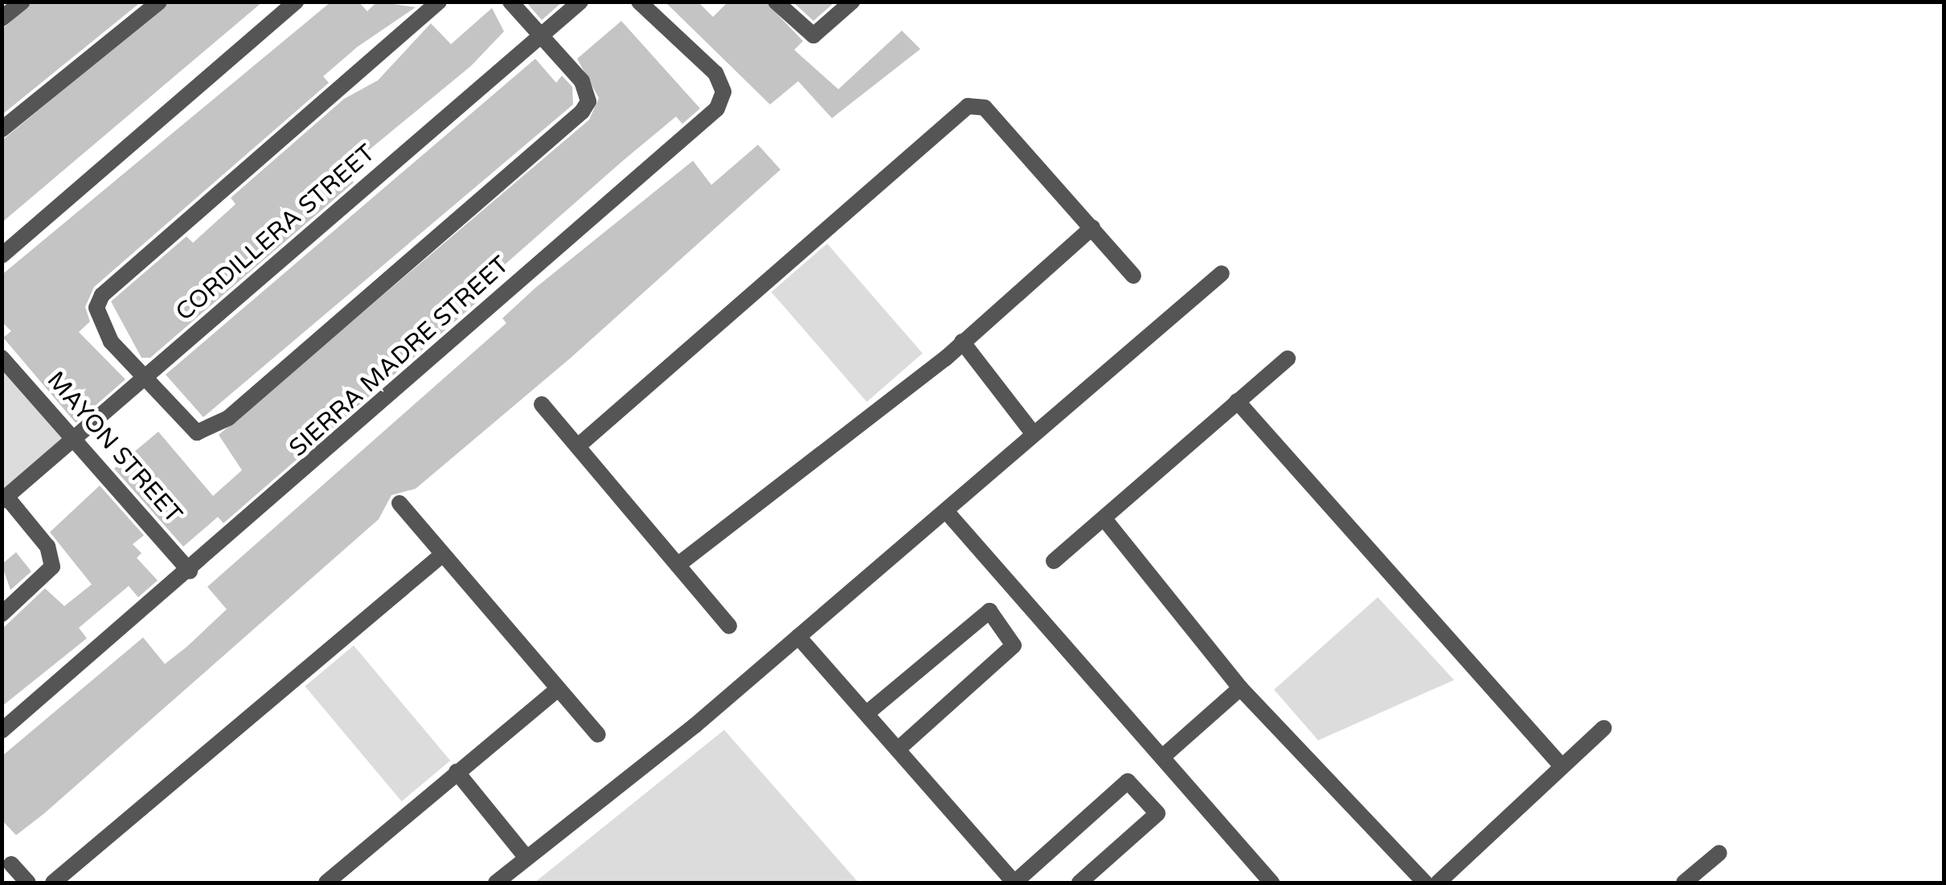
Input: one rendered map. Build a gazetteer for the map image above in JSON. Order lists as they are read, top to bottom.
{
  "streets": {
    "street": ["CORDILLERA STREET", "SIERRA MADRE STREET", "MAYON STREET"]
  },
  "crossings": [
    ["CORDILLERA STREET", "MAYON STREET"],
    ["SIERRA MADRE STREET", "MAYON STREET"]
  ]
}
